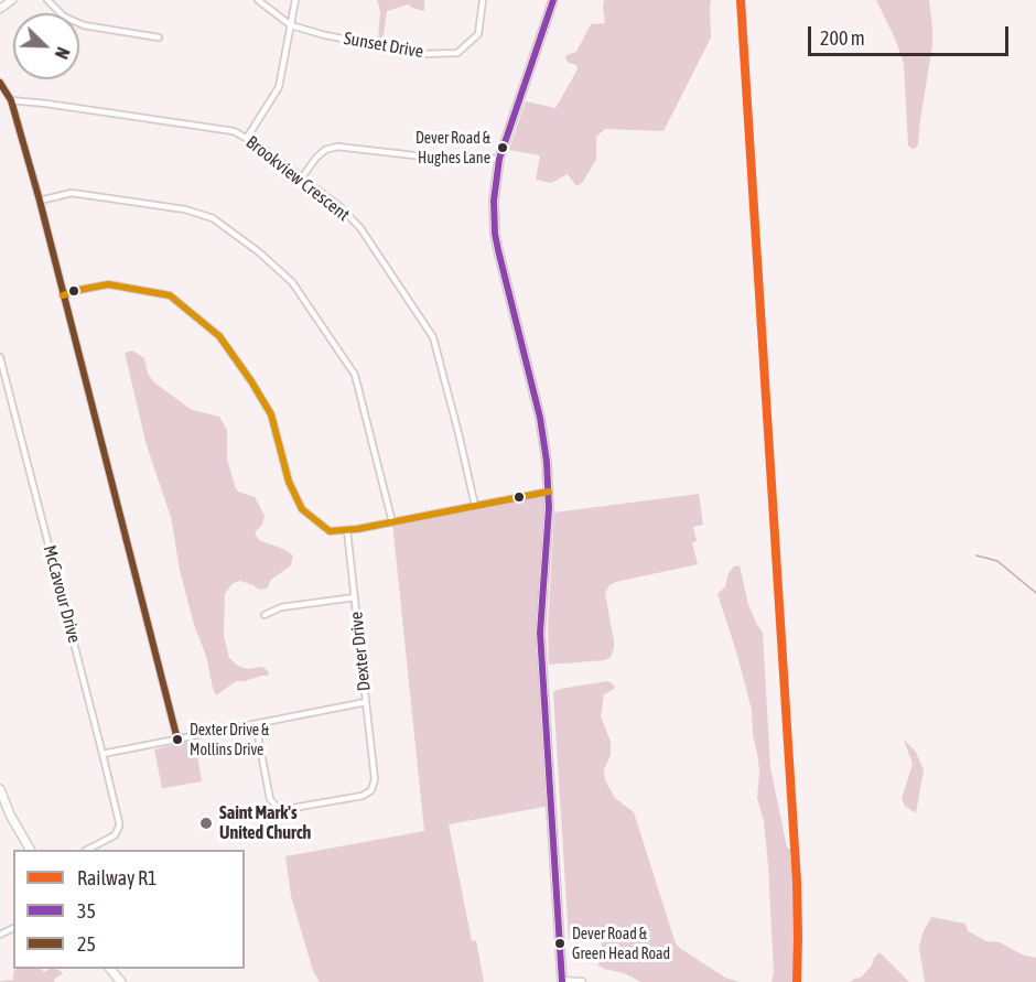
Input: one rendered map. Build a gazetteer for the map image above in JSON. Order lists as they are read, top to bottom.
{
  "streets": {
    "street": [
      "Sunset Drive",
      "Brookview Crescent",
      "McCavour Drive",
      "Dexter Drive"
    ]
  },
  "crossings": [
    ["McCavour Drive", "Dexter Drive"]
  ],
  "places": [
    "Dever Road & Hughes Lane",
    "Dexter Drive & Mollins Drive",
    "Saint Mark's United Church",
    "Dever Road & Green Head Road"
  ],
  "lines": ["rail line R1", "transit line 35", "transit line 25"],
  "legend": ["Railway R1", "35", "25"],
  "scale_bar": "200 m",
  "north": "bottom right"
}
